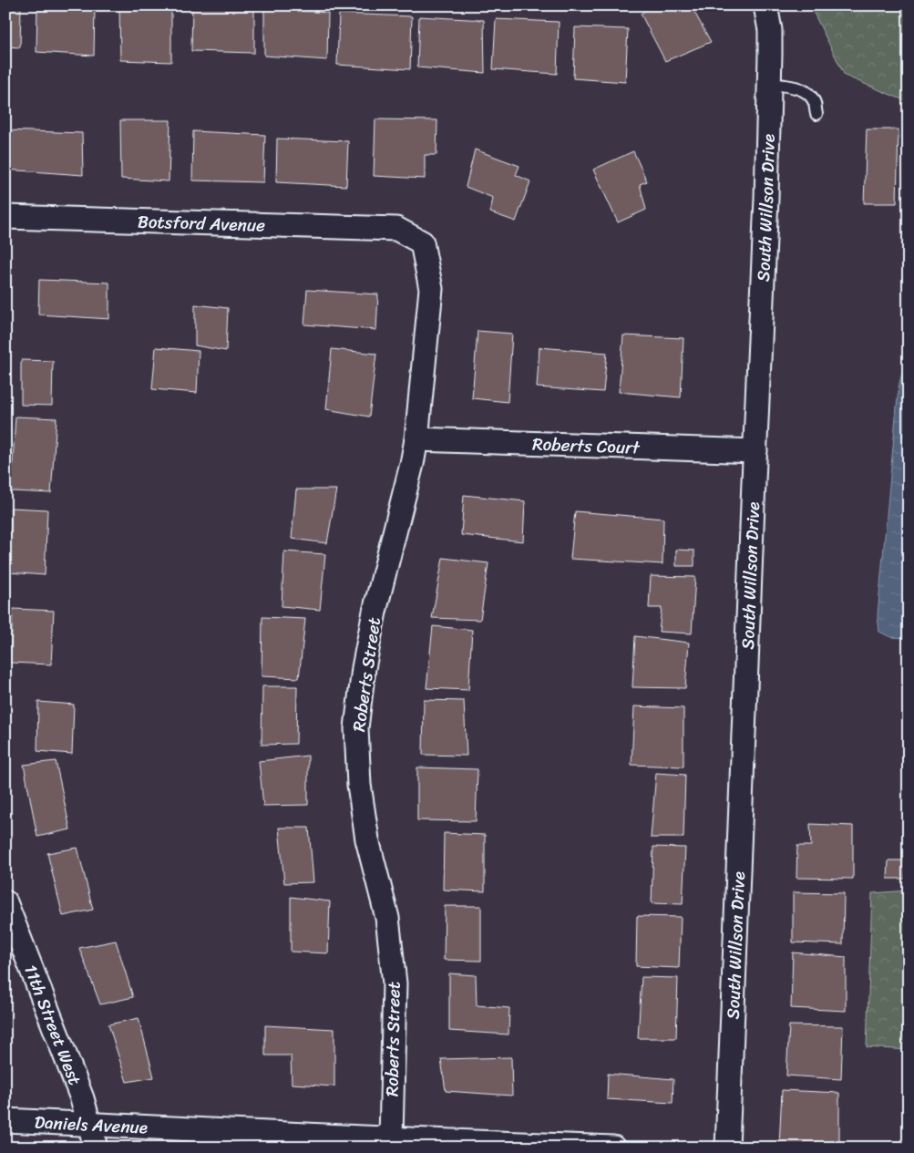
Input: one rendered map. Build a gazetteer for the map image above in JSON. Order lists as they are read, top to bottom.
{
  "streets": {
    "street": [
      "South Willson Drive",
      "Botsford Avenue",
      "Roberts Court",
      "Roberts Street",
      "11th Street West",
      "Daniels Avenue"
    ]
  },
  "crossings": [
    ["South Willson Drive", "Roberts Court"],
    ["Botsford Avenue", "Roberts Street"],
    ["Roberts Court", "Roberts Street"],
    ["Roberts Street", "Daniels Avenue"],
    ["11th Street West", "Daniels Avenue"]
  ]
}
